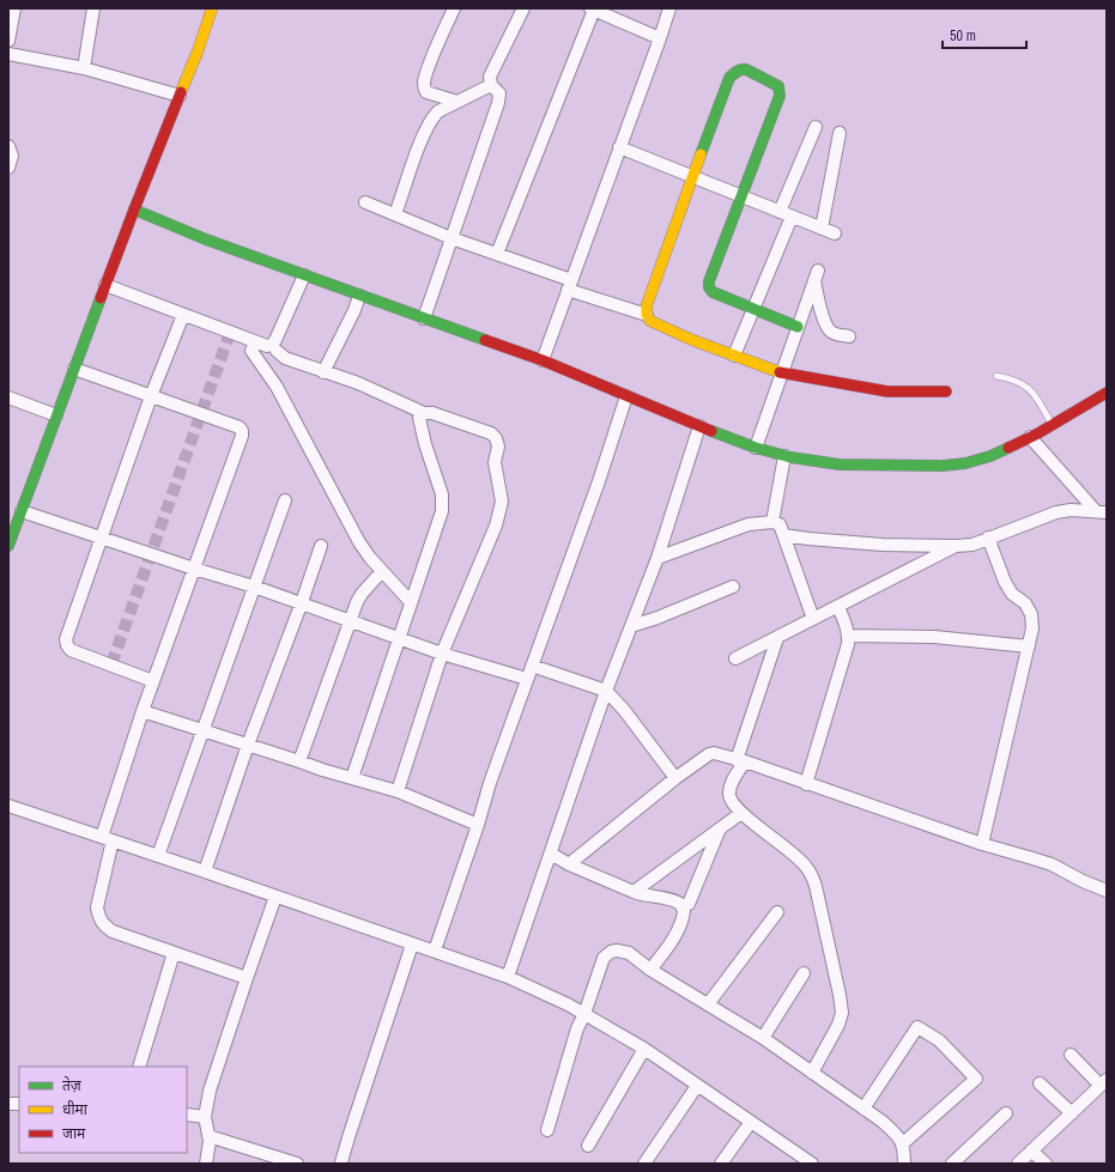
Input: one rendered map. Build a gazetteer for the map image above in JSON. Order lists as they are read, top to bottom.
{
  "legend": ["तेज़", "धीमा", "जाम"],
  "scale_bar": "50 m"
}
